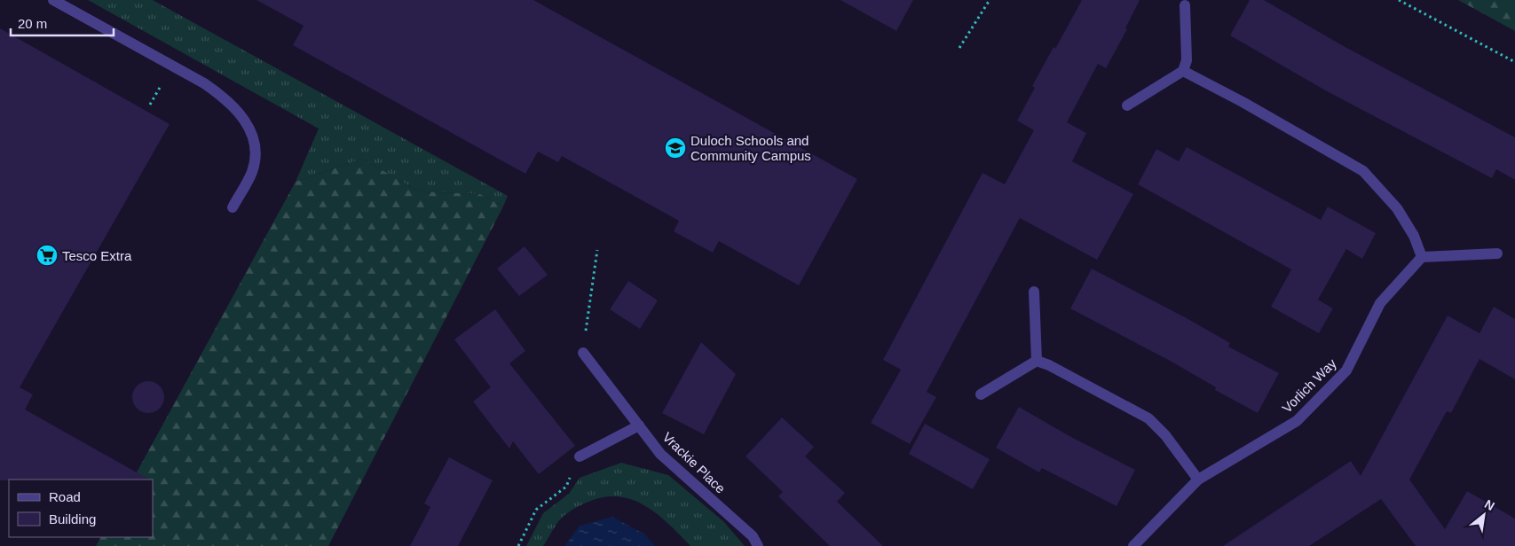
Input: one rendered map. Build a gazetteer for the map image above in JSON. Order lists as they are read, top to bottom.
{
  "streets": {
    "street": ["Vorlich Way", "Vrackie Place"]
  },
  "places": {
    "school or university": ["Duloch Schools and Community Campus"],
    "supermarket": ["Tesco Extra"]
  },
  "legend": ["Road", "Building"],
  "scale_bar": "20 m",
  "north": "top right"
}
